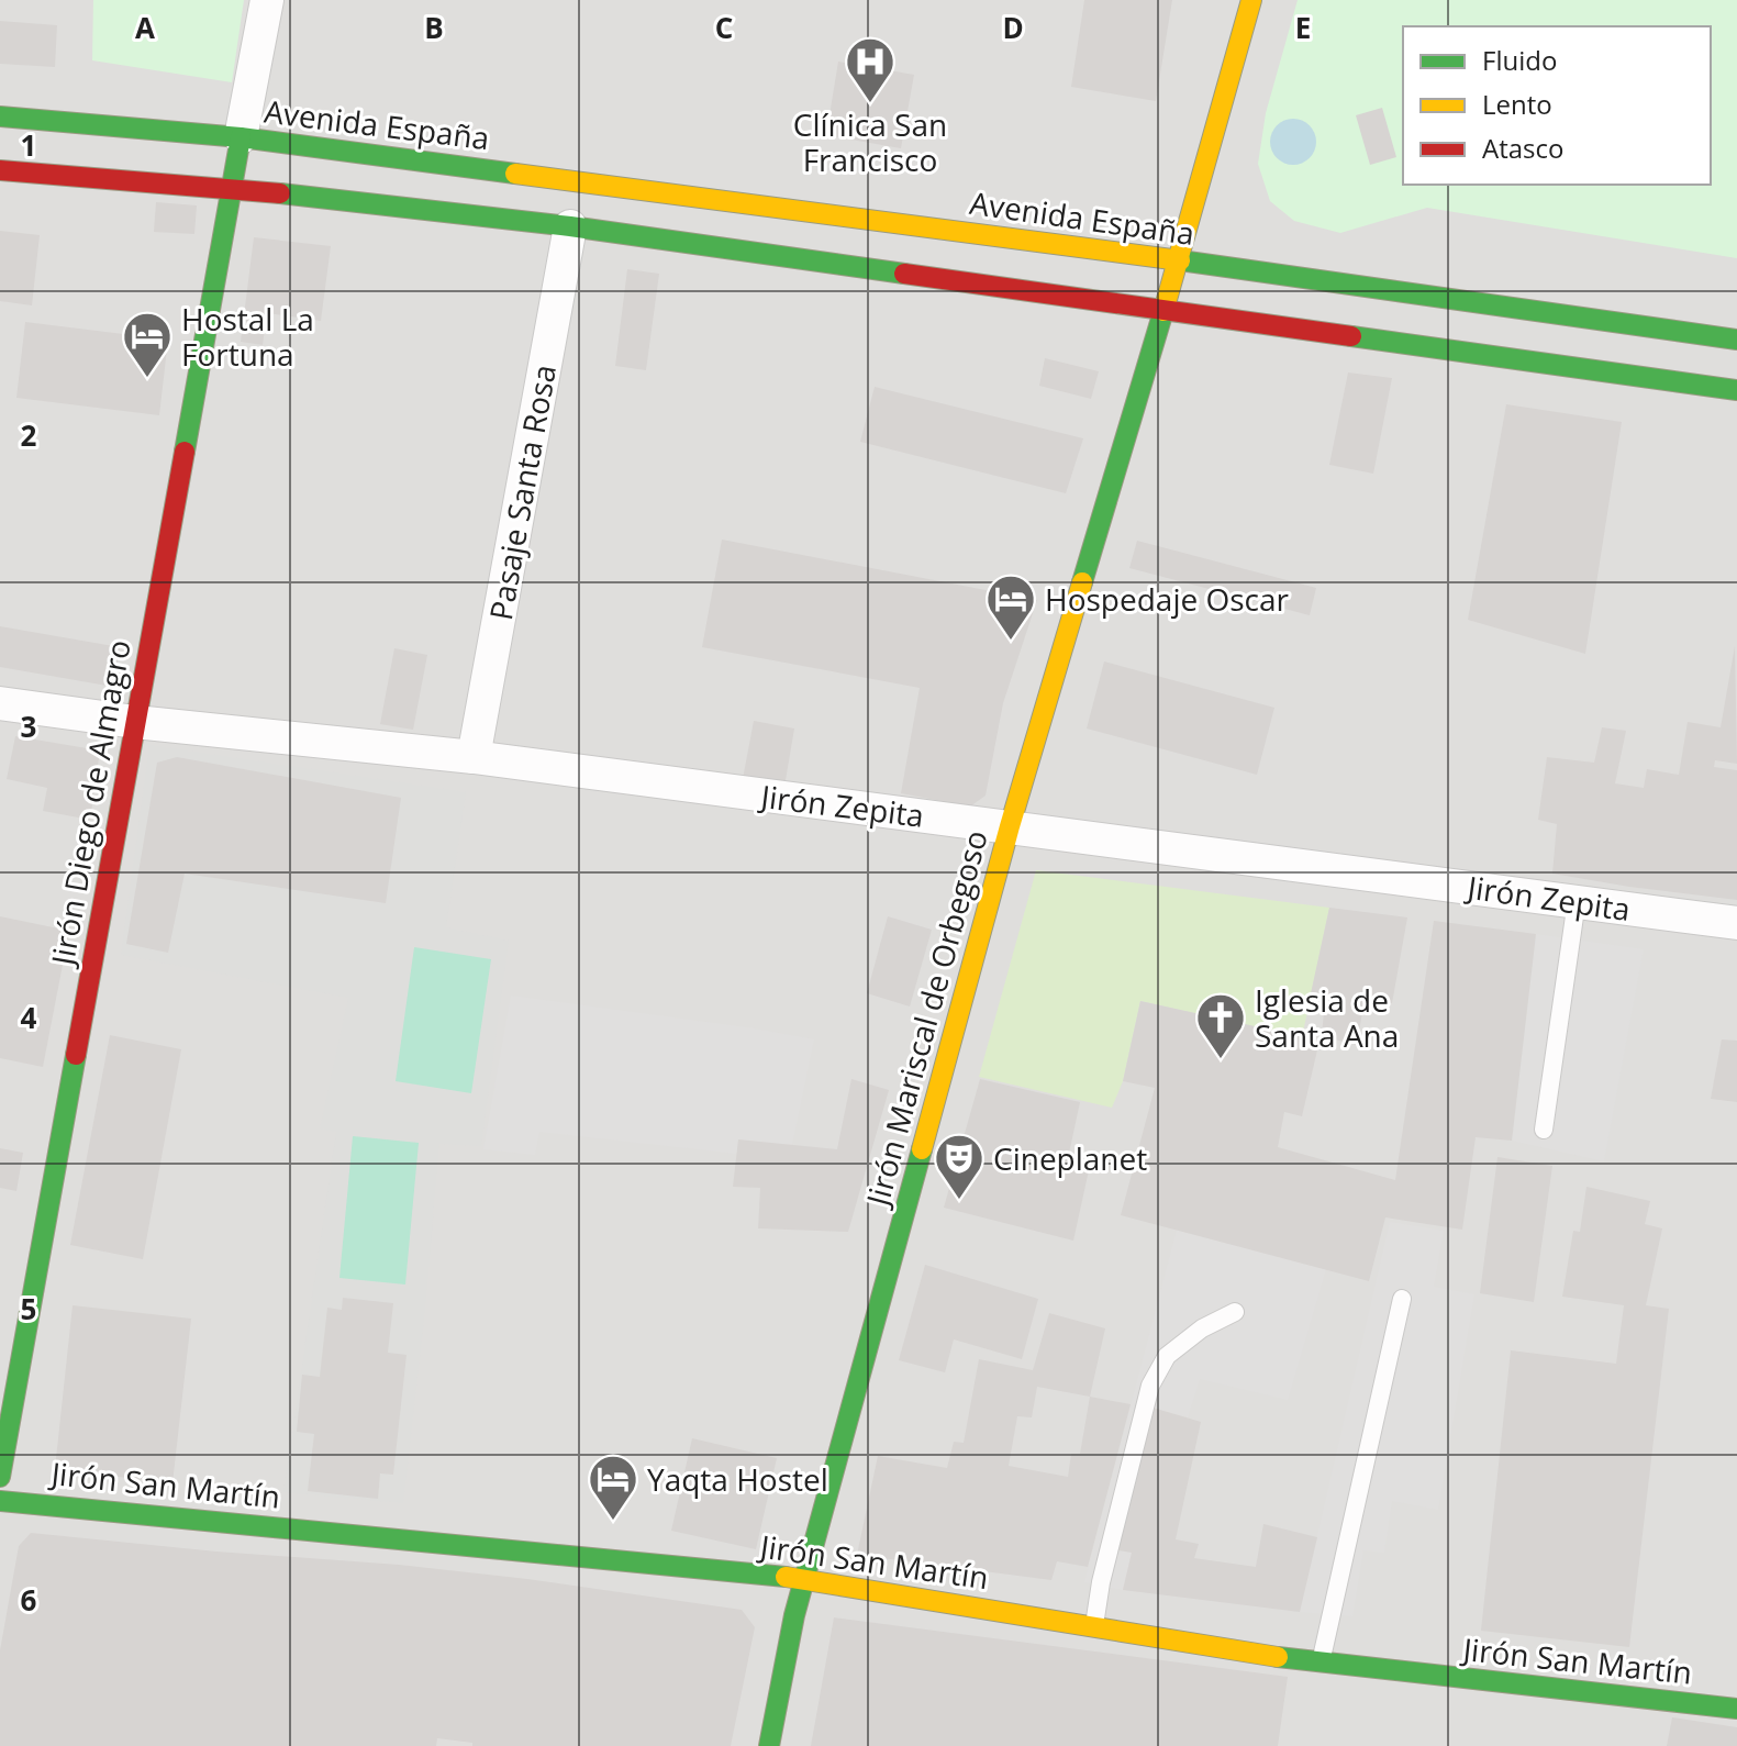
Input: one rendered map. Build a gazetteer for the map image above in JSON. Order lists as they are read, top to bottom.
{
  "streets": {
    "main road": [
      "Avenida España",
      "Jirón Diego de Almagro",
      "Jirón Mariscal de Orbegoso",
      "Jirón San Martín"
    ],
    "street": ["Pasaje Santa Rosa", "Jirón Zepita"]
  },
  "crossings": [
    ["Avenida España", "Jirón Diego de Almagro"],
    ["Avenida España", "Jirón Mariscal de Orbegoso"],
    ["Pasaje Santa Rosa", "Jirón Zepita"],
    ["Jirón Diego de Almagro", "Jirón Zepita"],
    ["Jirón Zepita", "Jirón Mariscal de Orbegoso"],
    ["Jirón Mariscal de Orbegoso", "Jirón San Martín"]
  ],
  "places": {
    "hospital": ["Clínica San Francisco"],
    "hotel": ["Hostal La Fortuna", "Hospedaje Oscar", "Yaqta Hostel"],
    "church": ["Iglesia de Santa Ana"],
    "theatre": ["Cineplanet"]
  },
  "legend": ["Fluido", "Lento", "Atasco"],
  "grid": {
    "columns": [
      "A",
      "B",
      "C",
      "D",
      "E"
    ],
    "rows": [
      "1",
      "2",
      "3",
      "4",
      "5",
      "6"
    ]
  }
}
